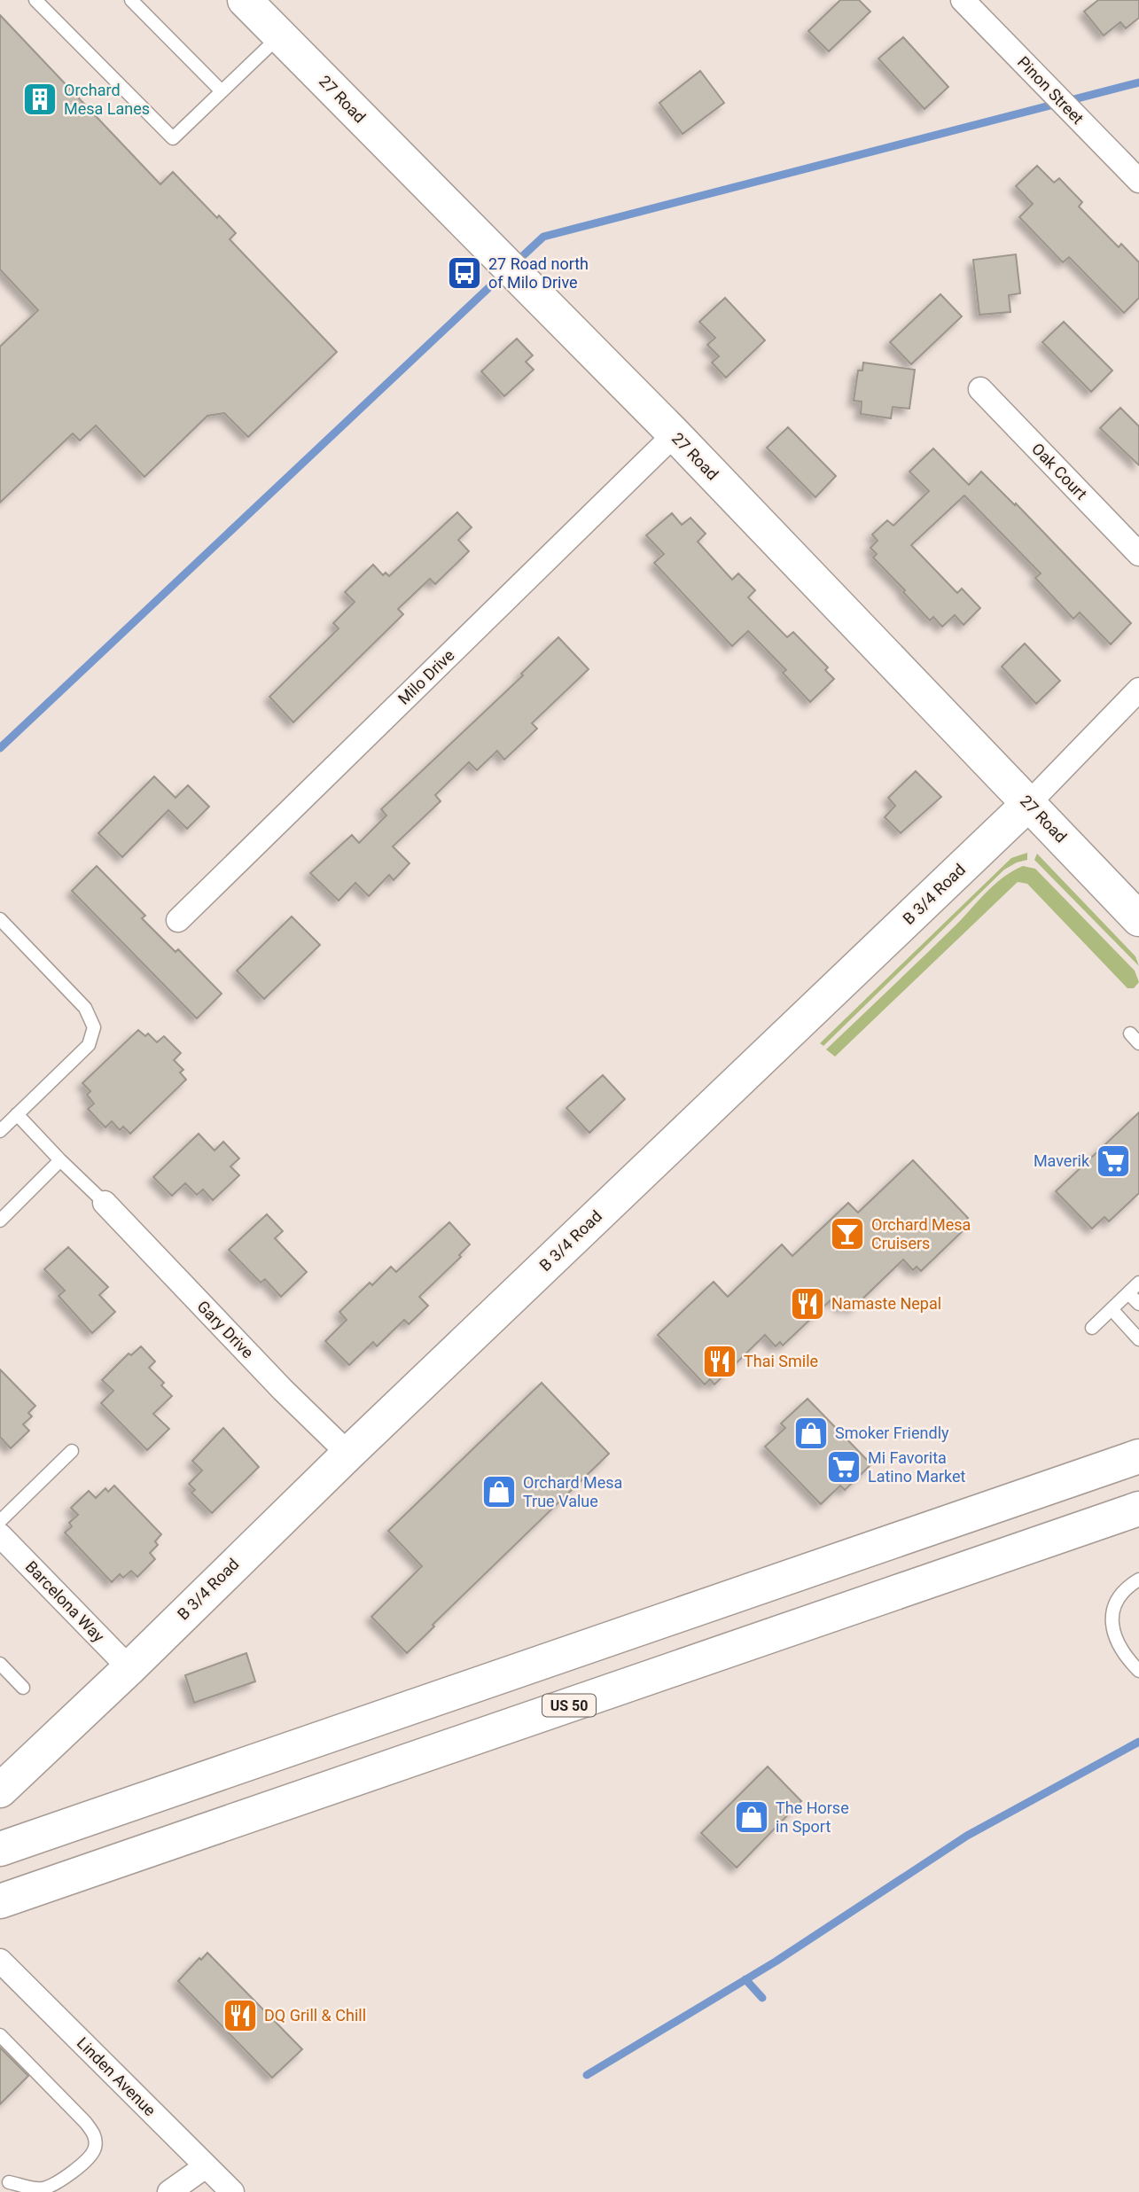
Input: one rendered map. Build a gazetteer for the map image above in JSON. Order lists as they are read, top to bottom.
{
  "streets": {
    "main road": ["27 Road", "B 3/4 Road", "US 50"],
    "street": [
      "Pinon Street",
      "Oak Court",
      "Milo Drive",
      "Gary Drive",
      "Barcelona Way",
      "Linden Avenue"
    ]
  },
  "crossings": [
    ["27 Road", "Milo Drive"],
    ["27 Road", "B 3/4 Road"],
    ["B 3/4 Road", "Gary Drive"],
    ["B 3/4 Road", "Barcelona Way"]
  ],
  "places": {
    "building": ["Orchard Mesa Lanes"],
    "bus stop": ["27 Road north of Milo Drive"],
    "supermarket": ["Maverik", "Mi Favorita Latino Market"],
    "bar": ["Orchard Mesa Cruisers"],
    "restaurant": ["Namaste Nepal", "Thai Smile", "DQ Grill & Chill"],
    "shop": ["Smoker Friendly", "Orchard Mesa True Value", "The Horse in Sport"]
  }
}
